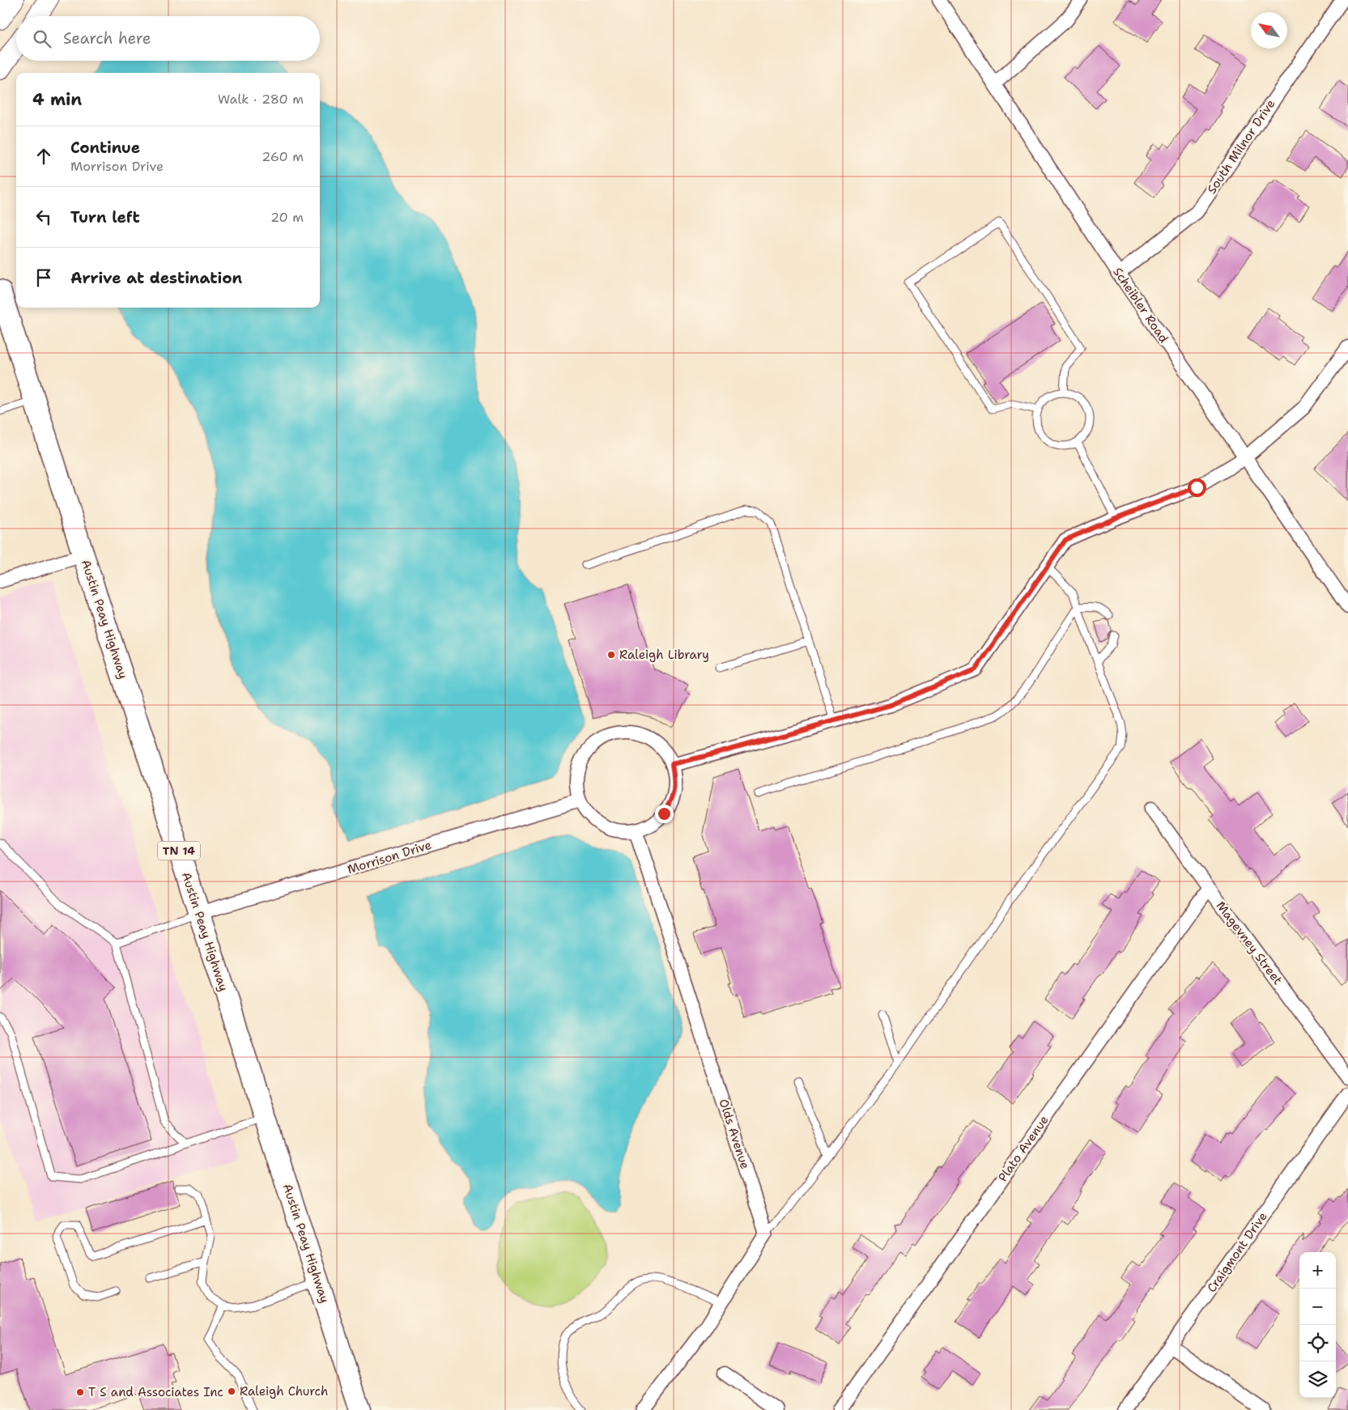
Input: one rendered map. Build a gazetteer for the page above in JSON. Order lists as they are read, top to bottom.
{
  "streets": {
    "main road": ["Austin Peay Highway", "TN 14"],
    "street": [
      "South Milnor Drive",
      "Scheibler Road",
      "Morrison Drive",
      "Magevney Street",
      "Olds Avenue",
      "Plato Avenue",
      "Craigmont Drive"
    ]
  },
  "crossings": [
    ["South Milnor Drive", "Scheibler Road"],
    ["Austin Peay Highway", "Morrison Drive"],
    ["Morrison Drive", "Olds Avenue"],
    ["Magevney Street", "Plato Avenue"]
  ],
  "places": ["Raleigh Library", "Raleigh Church", "T S and Associates Inc"],
  "north": "top left",
  "page": {
    "search": "Search here",
    "heading": ["4 min", "Walk · 280 m"],
    "list": [
      ["Continue", "Morrison Drive", "260 m"],
      ["Turn left", "20 m"],
      "Arrive at destination"
    ],
    "map_buttons": ["+", "−"]
  }
}
